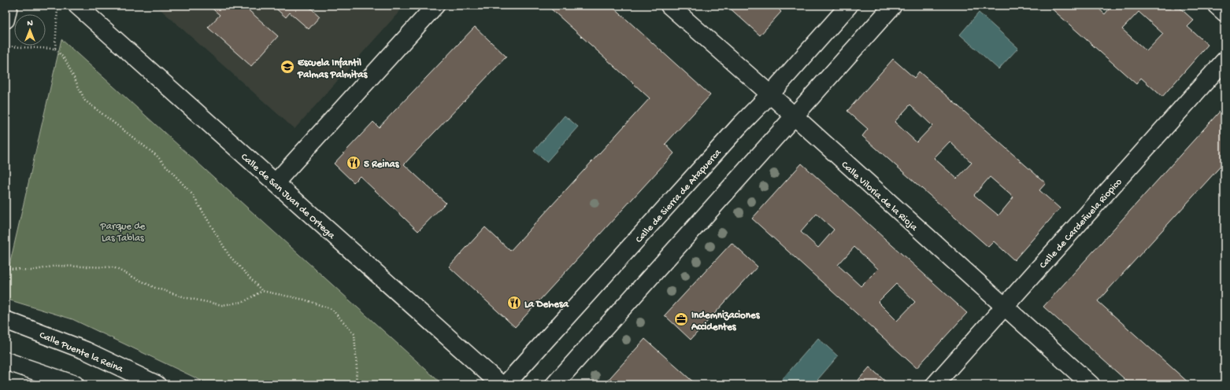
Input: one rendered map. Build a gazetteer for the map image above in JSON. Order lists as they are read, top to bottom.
{
  "streets": {
    "street": [
      "Calle de San Juan de Ortega",
      "Calle de Sierra de Atapuerca",
      "Calle Viloria de la Rioja",
      "Calle de Cardeñuela Riopico",
      "Calle Puente la Reina"
    ]
  },
  "crossings": [
    ["Calle de Sierra de Atapuerca", "Calle Viloria de la Rioja"],
    ["Calle Viloria de la Rioja", "Calle de Cardeñuela Riopico"]
  ],
  "parks": ["Parque de Las Tablas"],
  "places": {
    "school or university": ["Escuela Infantil Palmas Palmitas"],
    "restaurant": ["5 Reinas", "La Dehesa"],
    "office": ["Indemnizaciones Accidentes"]
  },
  "north": "top"
}
